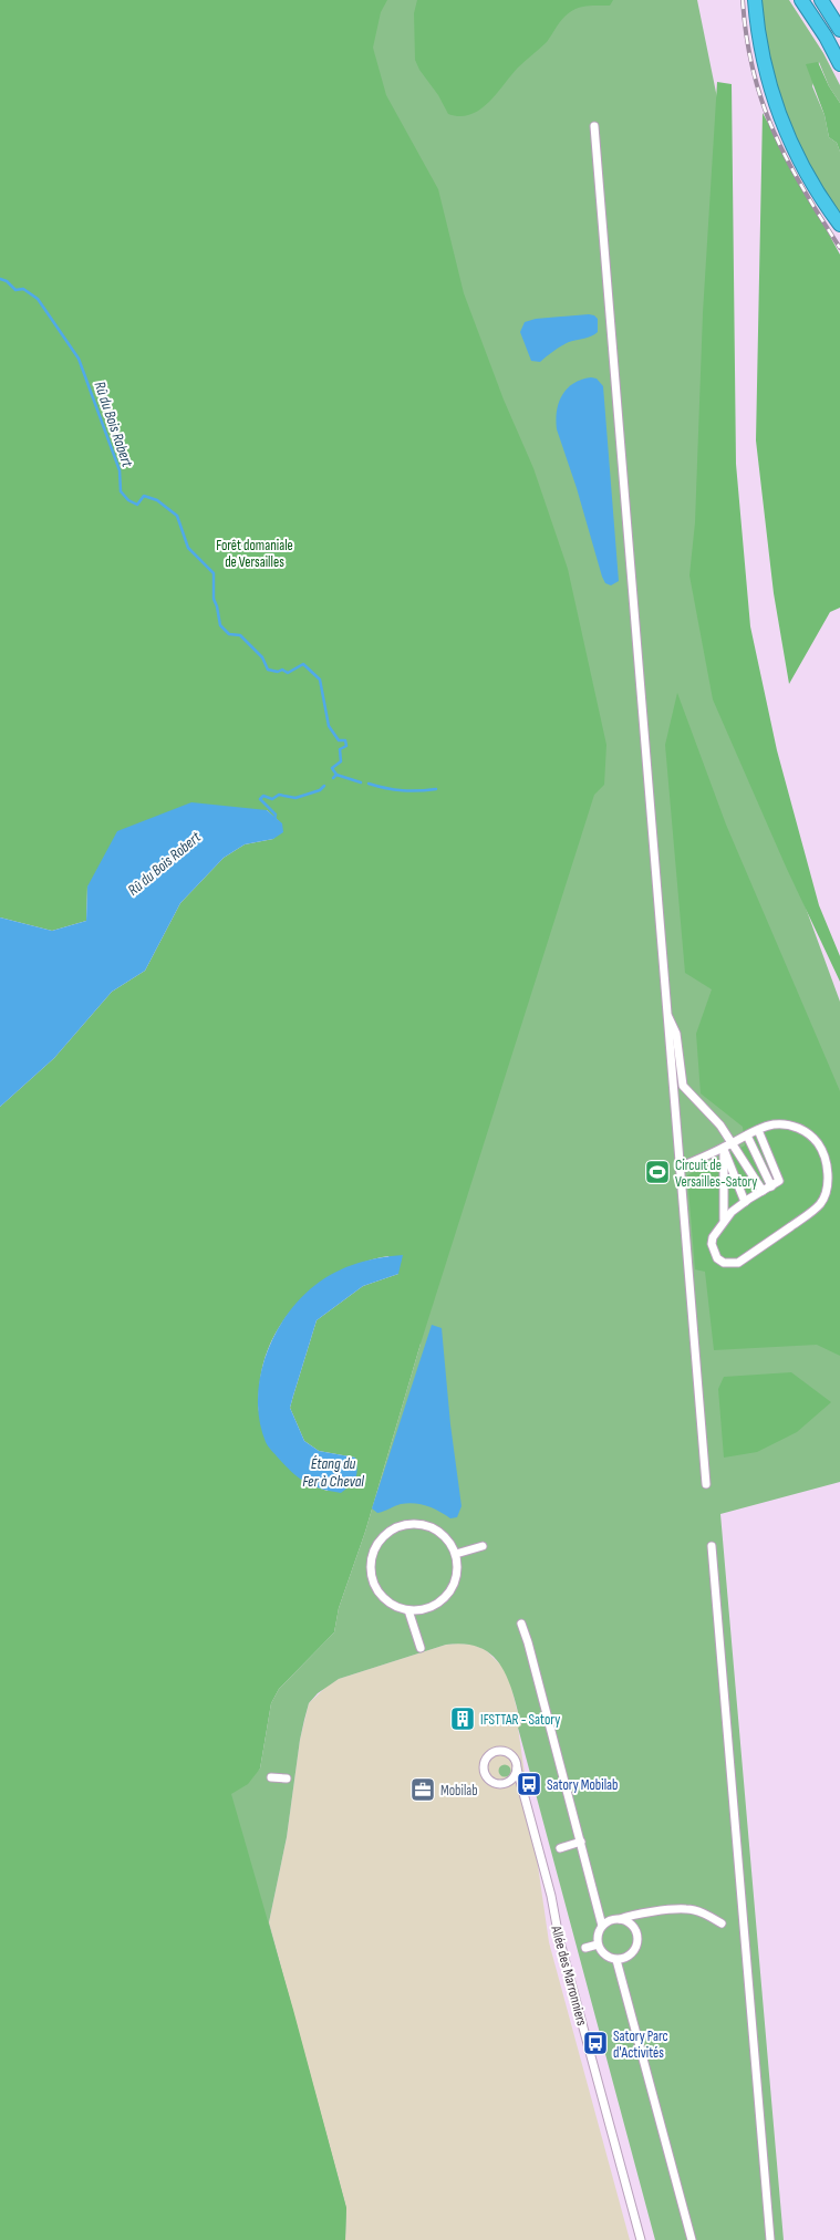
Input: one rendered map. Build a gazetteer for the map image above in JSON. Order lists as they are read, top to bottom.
{
  "streets": {
    "street": ["Allée des Marronniers"]
  },
  "water": ["Rû du Bois Robert", "Étang du Fer à Cheval"],
  "parks": ["Forêt domaniale de Versailles"],
  "places": {
    "sports": ["Circuit de Versailles-Satory"],
    "building": ["IFSTTAR - Satory"],
    "bus stop": ["Satory Mobilab", "Satory Parc d'Activités"],
    "office": ["Mobilab"]
  }
}
